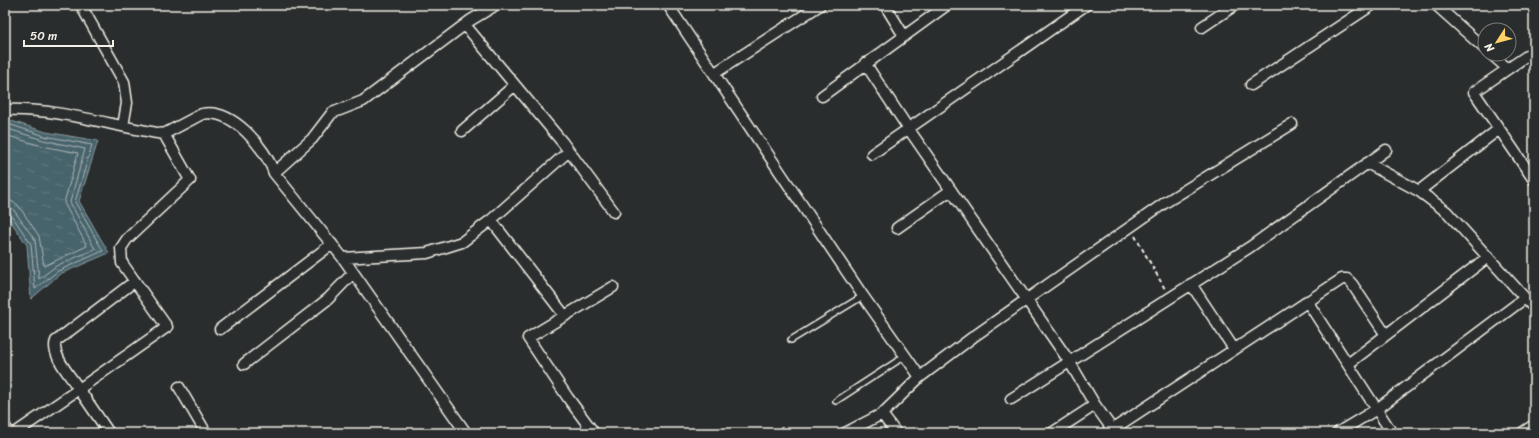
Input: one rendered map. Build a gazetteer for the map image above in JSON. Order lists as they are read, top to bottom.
{
  "scale_bar": "50 m",
  "north": "bottom left"
}
